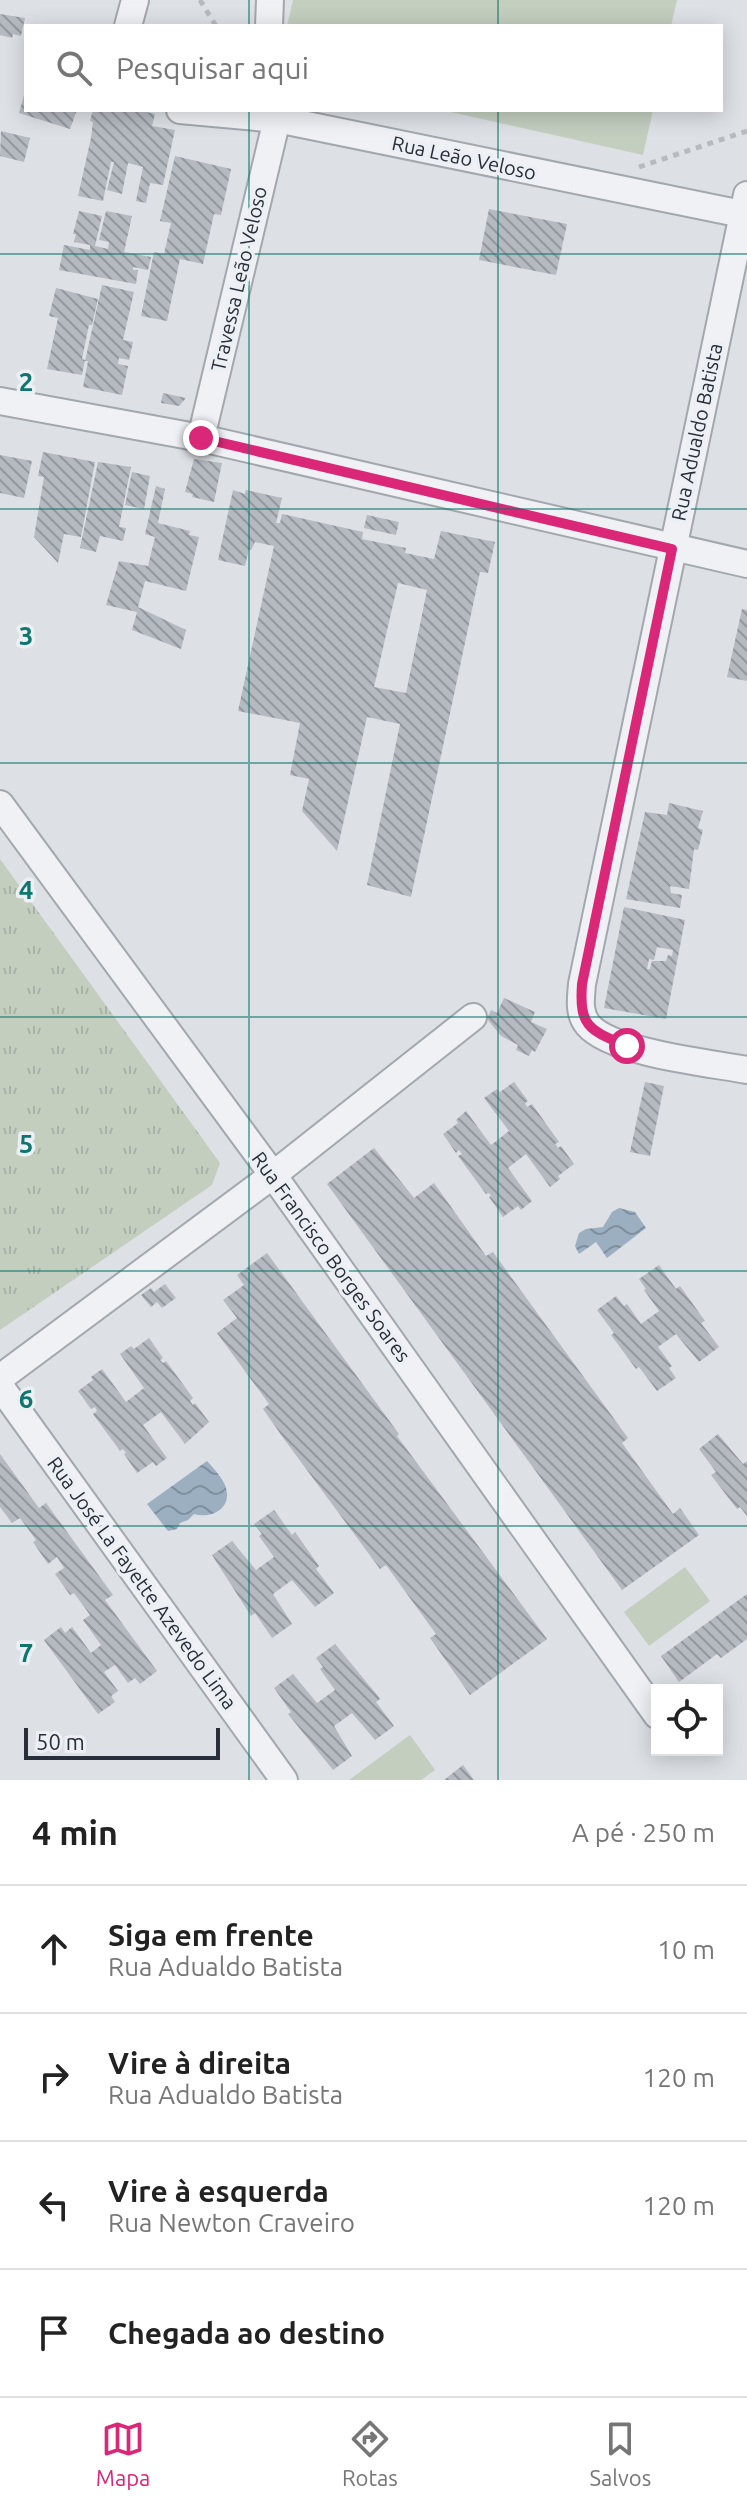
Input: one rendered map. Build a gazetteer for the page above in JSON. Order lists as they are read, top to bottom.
{
  "streets": {
    "street": [
      "Rua Leão Veloso",
      "Travessa Leão Veloso",
      "Rua Adualdo Batista",
      "Rua Francisco Borges Soares",
      "Rua José La Fayette Azevedo Lima"
    ]
  },
  "crossings": [
    ["Rua Leão Veloso", "Travessa Leão Veloso"],
    ["Rua Leão Veloso", "Rua Adualdo Batista"]
  ],
  "scale_bar": "50 m",
  "page": {
    "search": "Pesquisar aqui",
    "scale": "50 m",
    "heading": ["4 min", "A pé · 250 m"],
    "list": [
      ["Siga em frente", "Rua Adualdo Batista", "10 m"],
      ["Vire à direita", "Rua Adualdo Batista", "120 m"],
      ["Vire à esquerda", "Rua Newton Craveiro", "120 m"],
      "Chegada ao destino"
    ],
    "nav": ["Mapa", "Rotas", "Salvos"]
  },
  "grid": {
    "rows": [
      "2",
      "3",
      "4",
      "5",
      "6",
      "7"
    ]
  }
}
